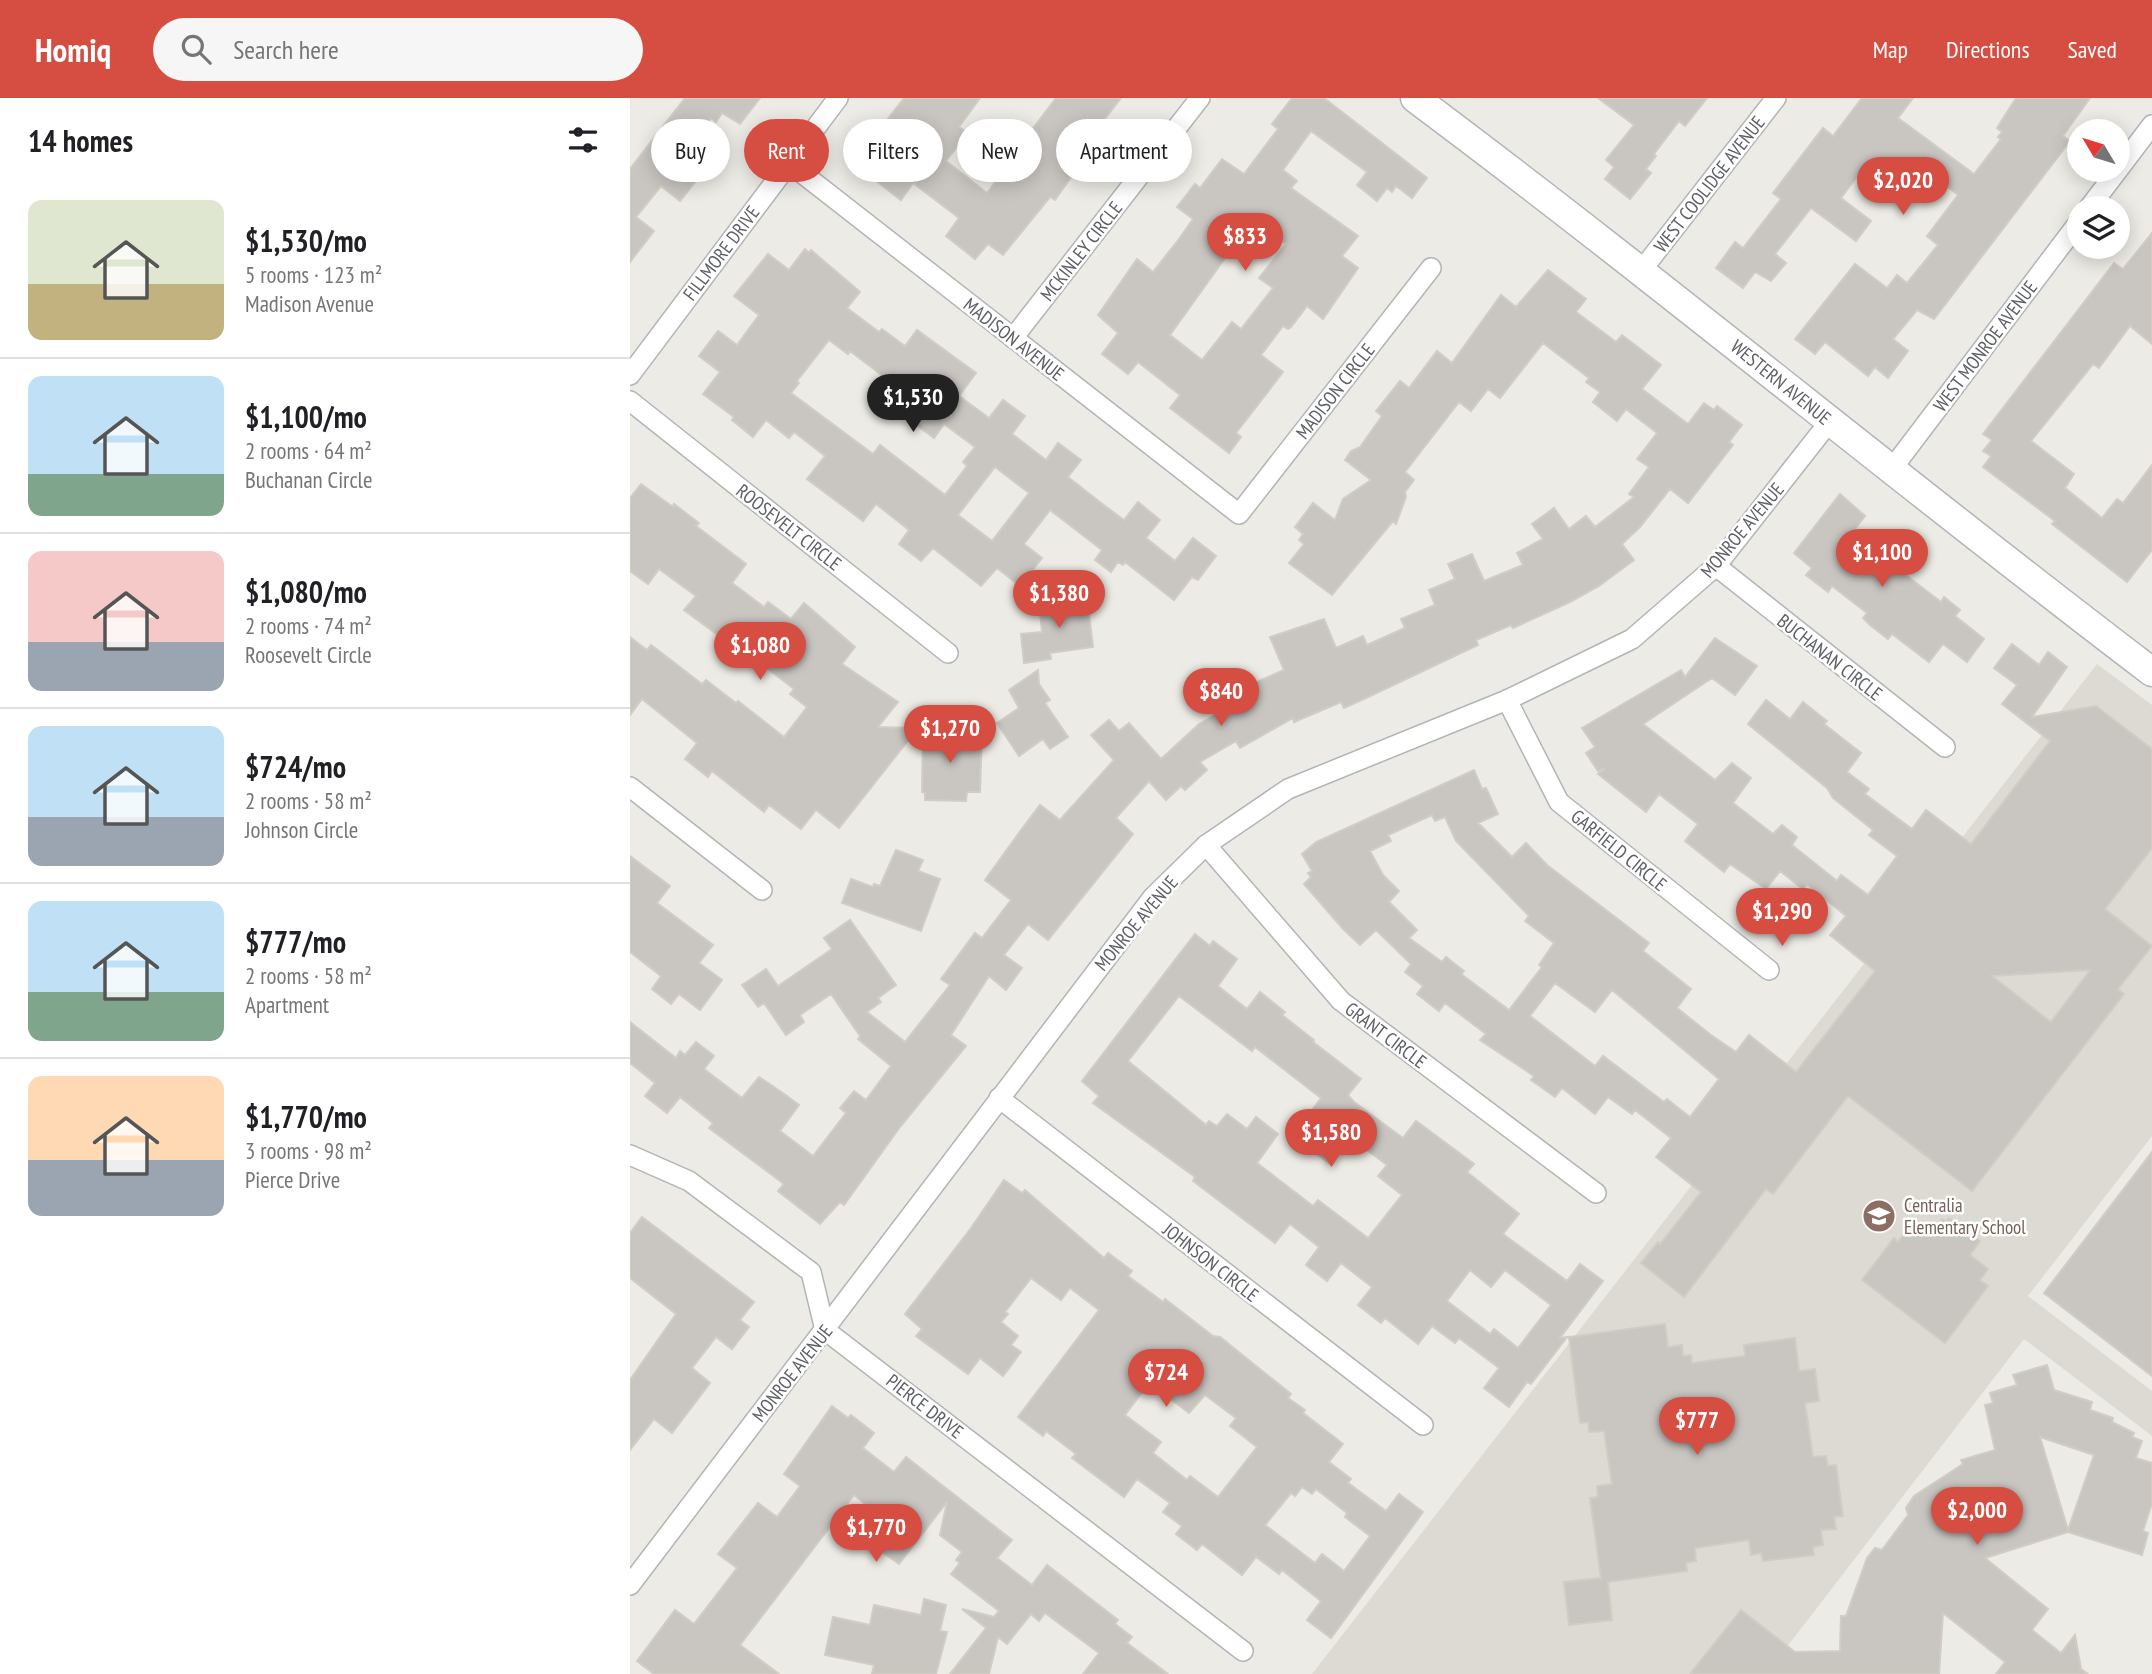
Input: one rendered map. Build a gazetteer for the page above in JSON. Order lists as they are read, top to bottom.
{
  "streets": {
    "main road": ["WESTERN AVENUE"],
    "street": [
      "WEST COOLIDGE AVENUE",
      "MCKINLEY CIRCLE",
      "FILLMORE DRIVE",
      "MADISON AVENUE",
      "WEST MONROE AVENUE",
      "MADISON CIRCLE",
      "ROOSEVELT CIRCLE",
      "MONROE AVENUE",
      "BUCHANAN CIRCLE",
      "GARFIELD CIRCLE",
      "GRANT CIRCLE",
      "JOHNSON CIRCLE",
      "PIERCE DRIVE"
    ]
  },
  "crossings": [
    ["WEST COOLIDGE AVENUE", "WESTERN AVENUE"],
    ["MCKINLEY CIRCLE", "MADISON AVENUE"],
    ["MADISON AVENUE", "MADISON CIRCLE"],
    ["WEST MONROE AVENUE", "WESTERN AVENUE"],
    ["WESTERN AVENUE", "MONROE AVENUE"],
    ["MONROE AVENUE", "BUCHANAN CIRCLE"],
    ["MONROE AVENUE", "GARFIELD CIRCLE"],
    ["MONROE AVENUE", "GRANT CIRCLE"],
    ["MONROE AVENUE", "JOHNSON CIRCLE"],
    ["MONROE AVENUE", "PIERCE DRIVE"]
  ],
  "places": {
    "school or university": ["Centralia Elementary School"]
  },
  "north": "top left",
  "page": {
    "header": "Homiq",
    "search": "Search here",
    "nav": ["Map", "Directions", "Saved"],
    "heading": "14 homes",
    "chip": [
      "Buy",
      "Rent",
      "Filters",
      "New",
      "Apartment"
    ],
    "price": [
      "$2,020",
      "$833",
      "$1,530",
      "$1,100",
      "$1,380",
      "$1,080",
      "$840",
      "$1,270",
      "$1,290",
      "$1,580",
      "$724",
      "$777",
      "$2,000",
      "$1,770"
    ],
    "list": [
      {
        "name": "$1,530/mo",
        "note": "5 rooms · 123 m² · Madison Avenue"
      },
      {
        "name": "$1,100/mo",
        "note": "2 rooms · 64 m² · Buchanan Circle"
      },
      {
        "name": "$1,080/mo",
        "note": "2 rooms · 74 m² · Roosevelt Circle"
      },
      {
        "name": "$724/mo",
        "note": "2 rooms · 58 m² · Johnson Circle"
      },
      {
        "name": "$777/mo",
        "note": "2 rooms · 58 m² · Apartment"
      },
      {
        "name": "$1,770/mo",
        "note": "3 rooms · 98 m² · Pierce Drive"
      }
    ]
  }
}
